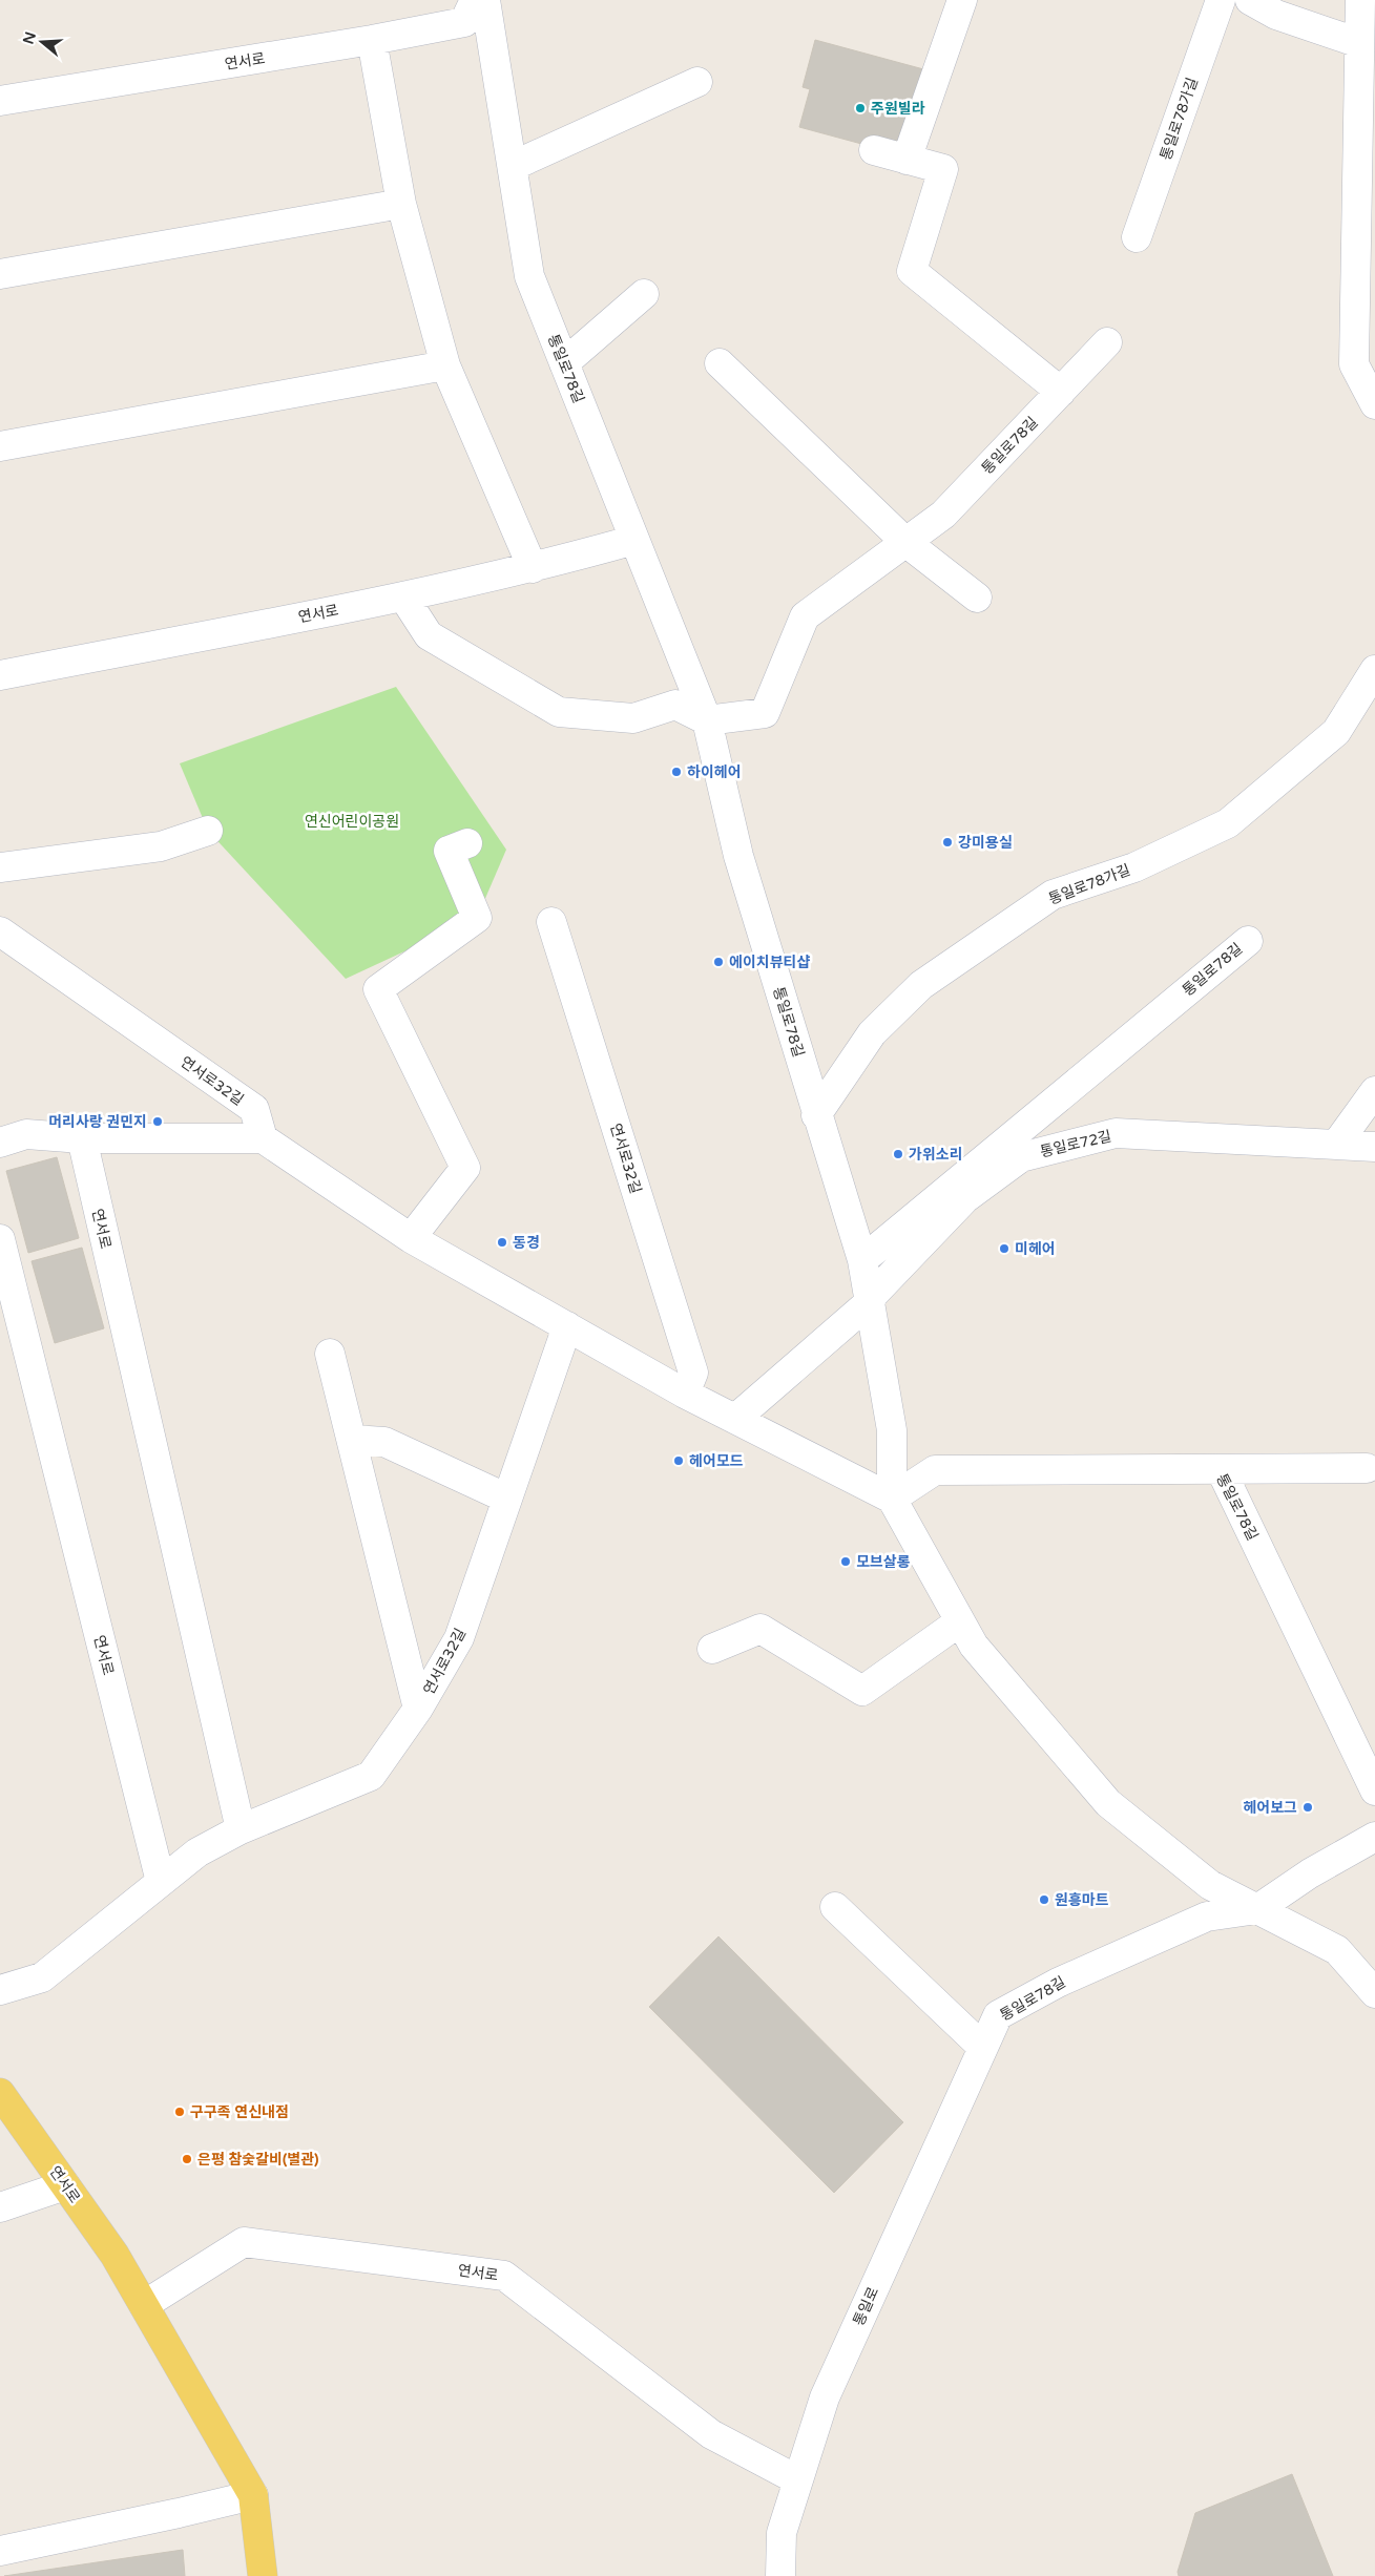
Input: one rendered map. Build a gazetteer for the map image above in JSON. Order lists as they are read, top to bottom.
{
  "streets": {
    "main road": ["연서로"],
    "street": [
      "통일로78가길",
      "통일로78길",
      "연서로32길",
      "통일로72길",
      "통일로"
    ]
  },
  "crossings": [
    ["연서로", "통일로78길"],
    ["연서로", "통일로"],
    ["통일로78가길", "통일로78길"],
    ["통일로78길", "통일로72길"],
    ["통일로78길", "통일로"]
  ],
  "parks": ["연신어린이공원"],
  "places": [
    "주원빌라",
    "하이헤어",
    "강미용실",
    "에이치뷰티샵",
    "머리사랑 권민지",
    "가위소리",
    "동경",
    "미헤어",
    "헤어모드",
    "모브살롱",
    "헤어보그",
    "원흥마트",
    "구구족 연신내점",
    "은평 참숯갈비(별관)"
  ],
  "north": "left"
}
